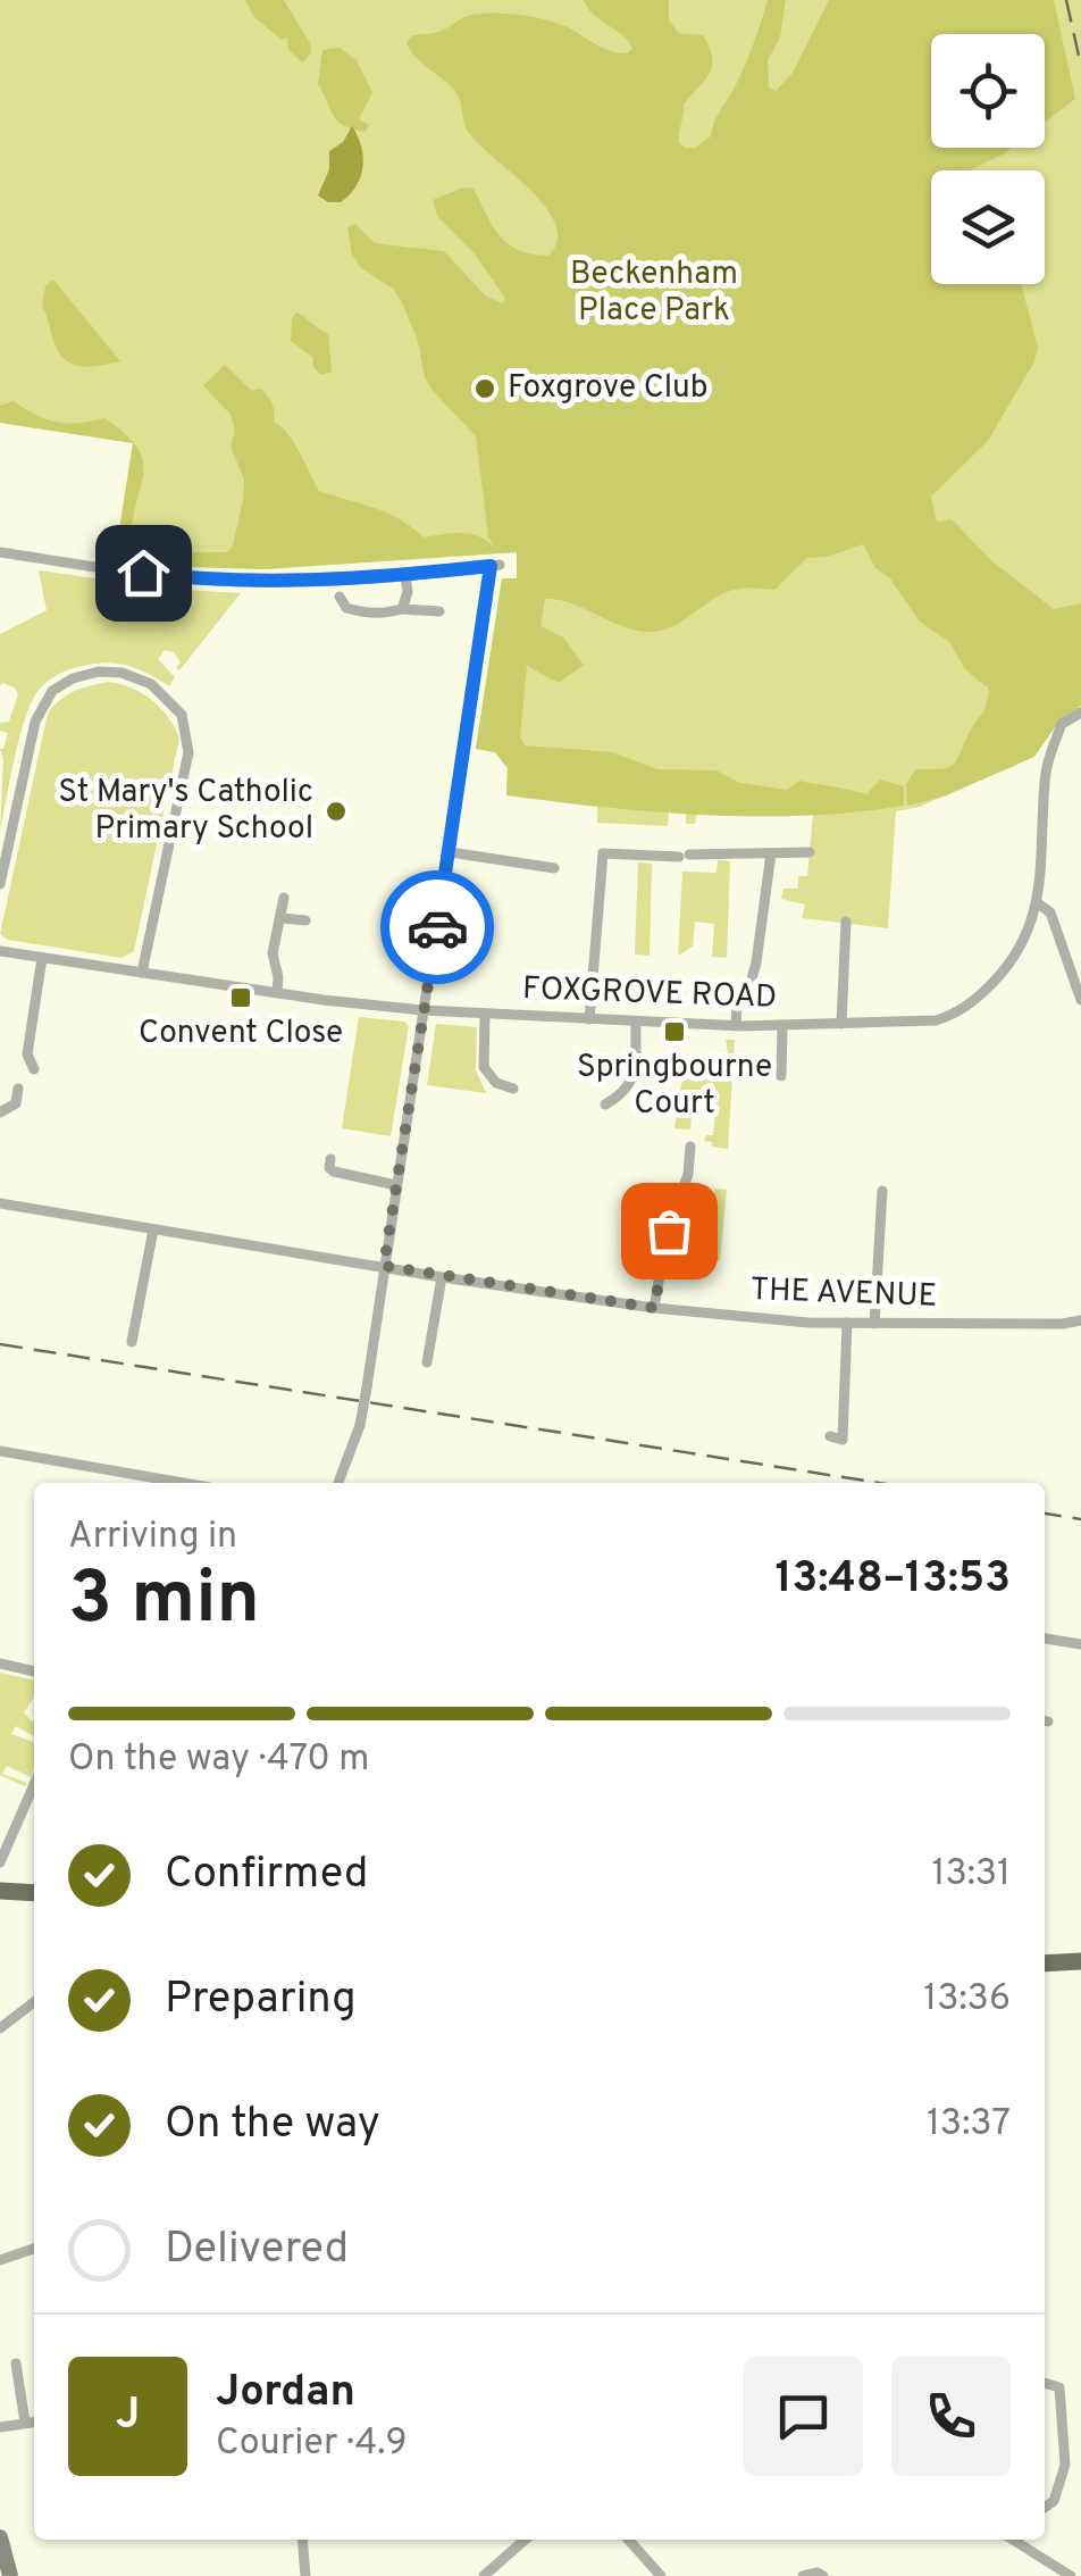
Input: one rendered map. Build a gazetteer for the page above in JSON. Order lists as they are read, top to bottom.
{
  "streets": {
    "street": ["FOXGROVE ROAD", "THE AVENUE"]
  },
  "parks": ["Beckenham Place Park"],
  "places": {
    "other": ["Foxgrove Club", "St Mary's Catholic Primary School"],
    "transit": ["Convent Close", "Springbourne Court"]
  },
  "page": {
    "heading": ["3 min", "Arriving in", "13:48–13:53"],
    "panel": ["Jordan", "Courier · 4.9"],
    "bar": "On the way · 470 m",
    "list": [
      ["Confirmed", "13:31"],
      ["Preparing", "13:36"],
      ["On the way", "13:37"],
      "Delivered"
    ],
    "round": "J"
  }
}
